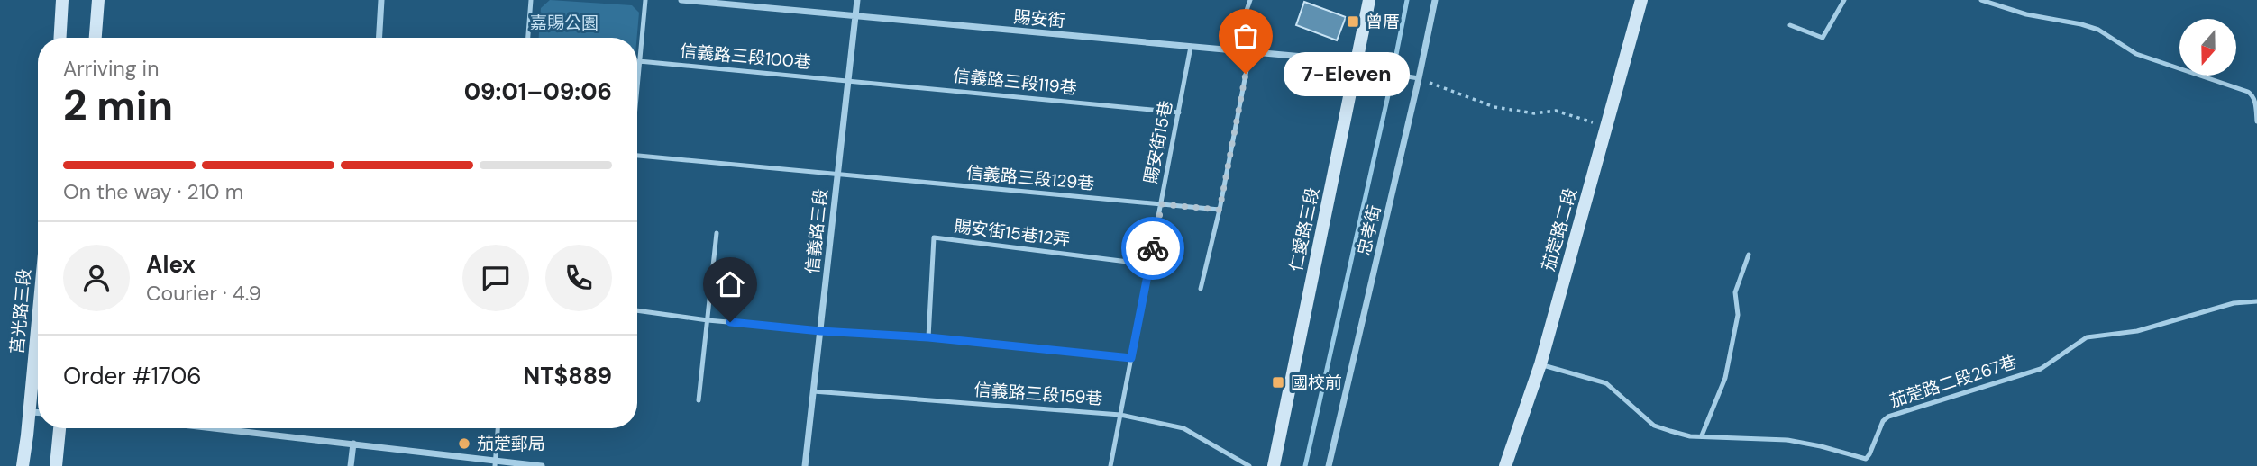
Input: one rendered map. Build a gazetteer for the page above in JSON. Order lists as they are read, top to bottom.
{
  "streets": {
    "street": [
      "賜安街",
      "仁愛路三段",
      "茄萣路二段",
      "忠孝街",
      "信義路三段",
      "莒光路三段"
    ],
    "lane": [
      "信義路三段100巷",
      "信義路三段119巷",
      "賜安街15巷",
      "信義路三段129巷",
      "賜安街15巷12弄",
      "茄萣路二段267巷",
      "信義路三段159巷"
    ]
  },
  "crossings": [
    ["賜安街", "賜安街15巷"],
    ["賜安街", "仁愛路三段"],
    ["賜安街", "信義路三段"],
    ["信義路三段100巷", "信義路三段119巷"],
    ["信義路三段100巷", "信義路三段"],
    ["信義路三段119巷", "賜安街15巷"],
    ["信義路三段119巷", "信義路三段"],
    ["賜安街15巷", "信義路三段129巷"],
    ["賜安街15巷", "賜安街15巷12弄"],
    ["賜安街15巷", "信義路三段159巷"],
    ["信義路三段129巷", "信義路三段"],
    ["茄萣路二段", "茄萣路二段267巷"],
    ["信義路三段", "信義路三段159巷"]
  ],
  "parks": ["嘉賜公園"],
  "places": {
    "transit": ["曾厝", "國校前"],
    "other": ["7-Eleven", "茄萣郵局"]
  },
  "north": "bottom",
  "page": {
    "heading": ["2 min", "Arriving in", "09:01–09:06"],
    "panel": [
      "Alex",
      "Courier · 4.9",
      "Order #1706",
      "NT$889"
    ],
    "bubble": "7-Eleven",
    "bar": "On the way · 210 m"
  }
}
